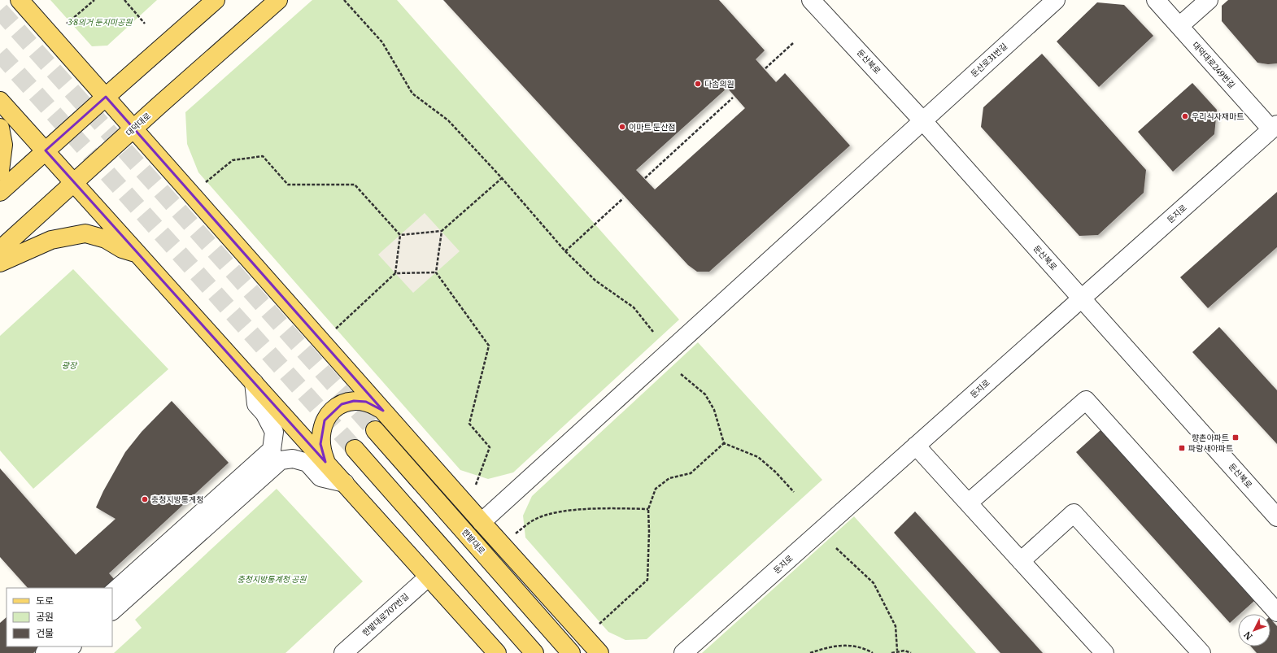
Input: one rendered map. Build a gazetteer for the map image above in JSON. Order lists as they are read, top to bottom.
{
  "streets": {
    "main road": ["대덕대로", "한밭대로"],
    "street": [
      "둔산로31번길",
      "둔산북로",
      "대덕대로249번길",
      "둔지로",
      "한밭대로707번길"
    ]
  },
  "crossings": [
    ["둔산로31번길", "둔산북로"],
    ["둔산북로", "둔지로"],
    ["대덕대로249번길", "둔지로"]
  ],
  "parks": ["3·8의거 둔지미공원", "광장", "충청지방통계청 공원"],
  "places": {
    "other": [
      "다솜의원",
      "우리식자재마트",
      "이마트 둔산점",
      "충청지방통계청"
    ],
    "transit": ["향촌아파트", "파랑새아파트"]
  },
  "legend": ["도로", "공원", "건물"],
  "north": "bottom left"
}
